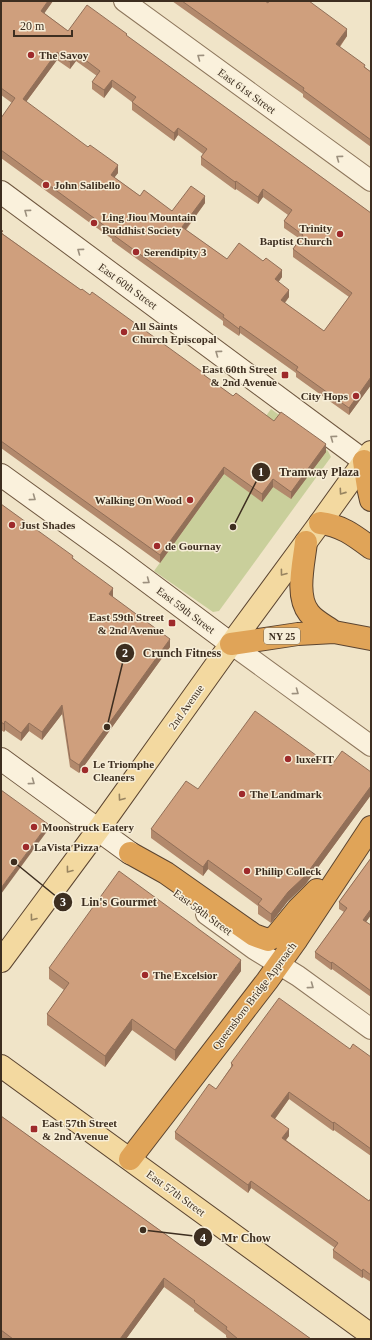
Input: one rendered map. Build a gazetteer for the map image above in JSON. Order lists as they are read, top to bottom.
{
  "streets": {
    "highway": ["NY 25", "Queensboro Bridge Approach"],
    "main road": [
      "East 60th Street",
      "East 59th Street",
      "2nd Avenue",
      "East 58th Street",
      "East 57th Street"
    ],
    "street": ["East 61st Street"]
  },
  "crossings": [
    ["East 60th Street", "2nd Avenue"],
    ["East 59th Street", "NY 25"],
    ["East 59th Street", "2nd Avenue"],
    ["NY 25", "2nd Avenue"],
    ["2nd Avenue", "East 58th Street"],
    ["East 58th Street", "Queensboro Bridge Approach"],
    ["Queensboro Bridge Approach", "East 57th Street"]
  ],
  "one_way": [
    "East 61st Street",
    "East 60th Street",
    "East 59th Street",
    "2nd Avenue",
    "East 58th Street"
  ],
  "places": {
    "other": [
      "The Savoy",
      "John Salibello",
      "Ling Jiou Mountain Buddhist Society",
      "Trinity Baptist Church",
      "Serendipity 3",
      "All Saints Church Episcopal",
      "City Hops",
      "Walking On Wood",
      "Just Shades",
      "Tramway Plaza",
      "de Gournay",
      "Crunch Fitness",
      "luxeFIT",
      "Le Triomphe Cleaners",
      "The Landmark",
      "Moonstruck Eatery",
      "LaVista Pizza",
      "Lin's Gourmet",
      "Philip Colleck",
      "The Excelsior",
      "Mr Chow"
    ],
    "transit": ["East 60th Street & 2nd Avenue", "East 59th Street & 2nd Avenue", "East 57th Street & 2nd Avenue"]
  },
  "scale_bar": "20 m"
}
